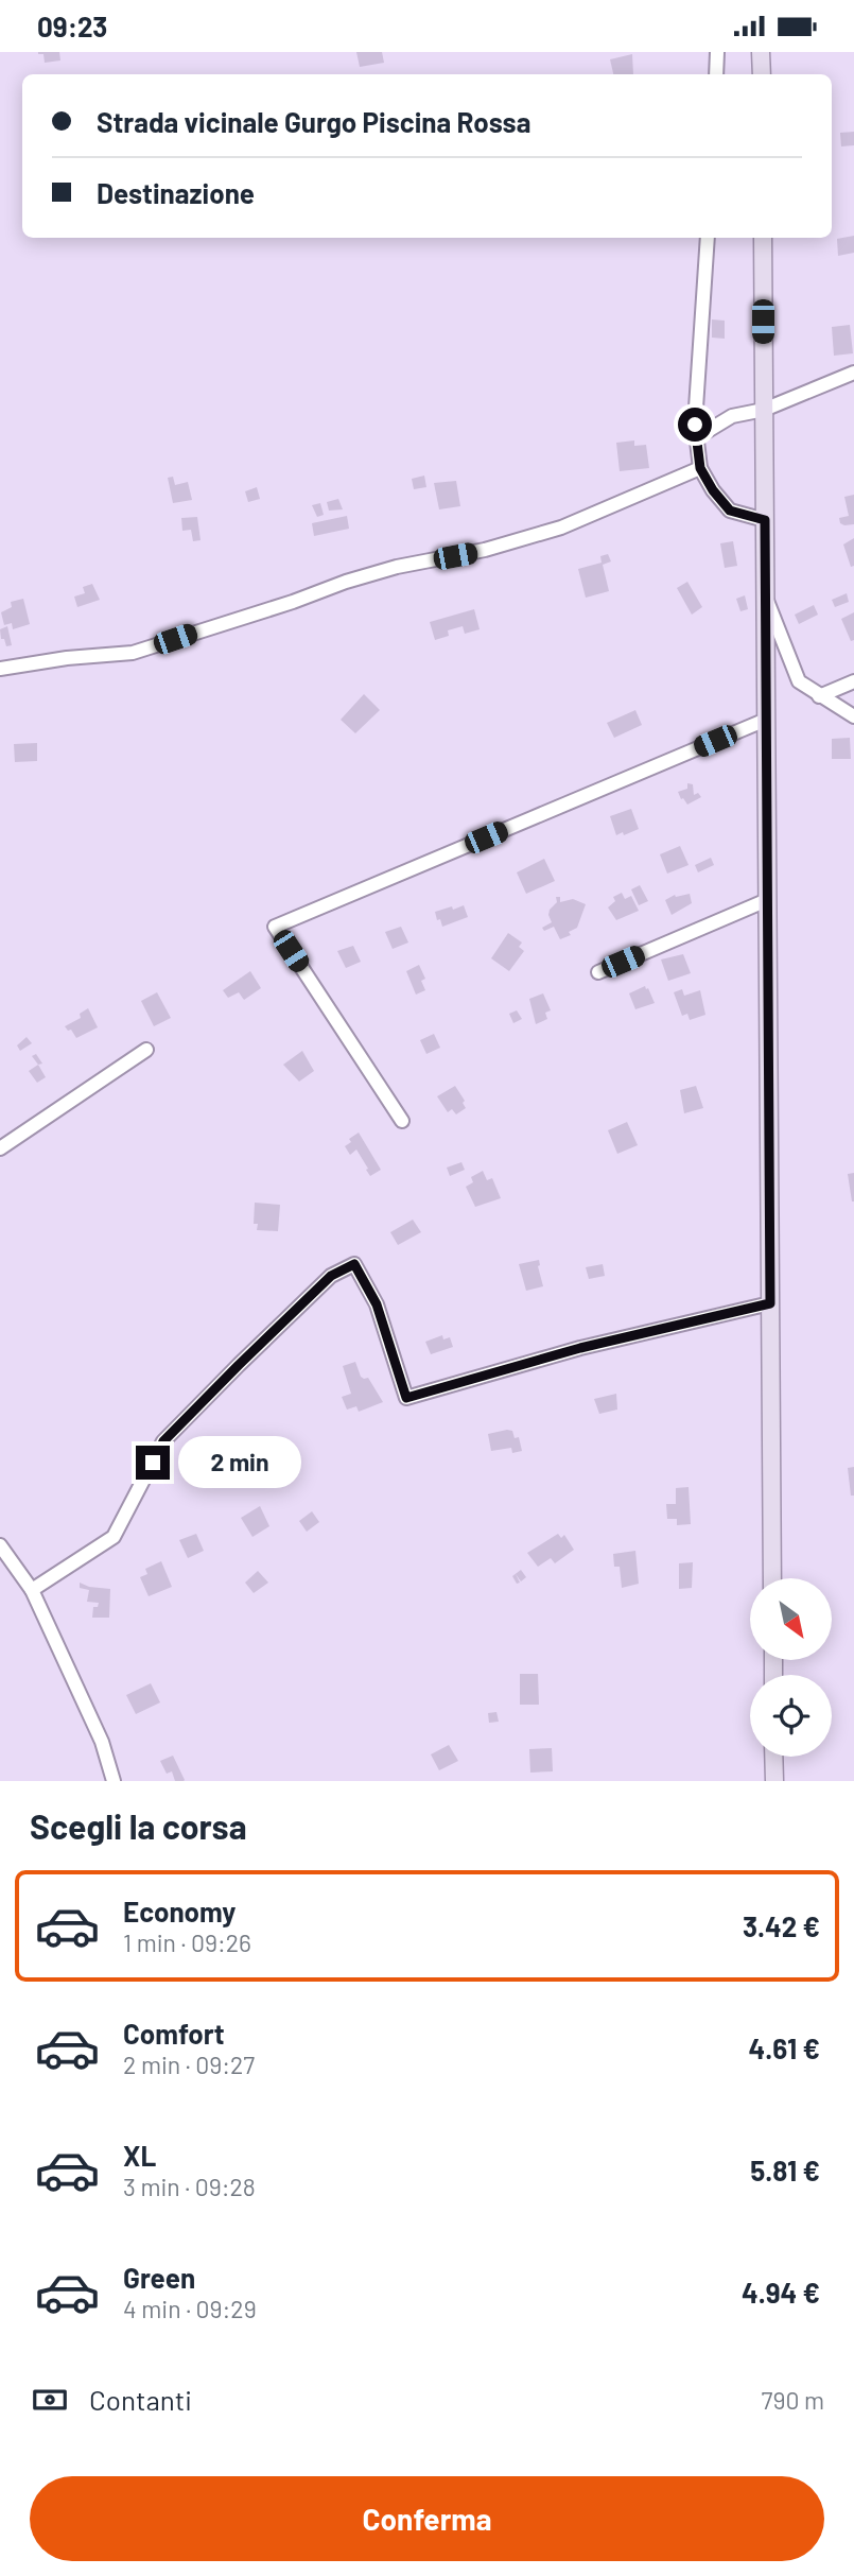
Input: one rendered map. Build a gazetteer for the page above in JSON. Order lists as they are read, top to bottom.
{
  "north": "bottom right",
  "page": {
    "status": "09:23",
    "banner": ["Strada vicinale Gurgo Piscina Rossa", "Destinazione"],
    "bubble": "2 min",
    "heading": "Scegli la corsa",
    "list": [
      {
        "name": "Economy",
        "note": "1 min · 09:26",
        "value": "3.42 €"
      },
      {
        "name": "Comfort",
        "note": "2 min · 09:27",
        "value": "4.61 €"
      },
      {
        "name": "XL",
        "note": "3 min · 09:28",
        "value": "5.81 €"
      },
      {
        "name": "Green",
        "note": "4 min · 09:29",
        "value": "4.94 €"
      }
    ],
    "pay": ["Contanti", "790 m"],
    "buttons": "Conferma"
  }
}
